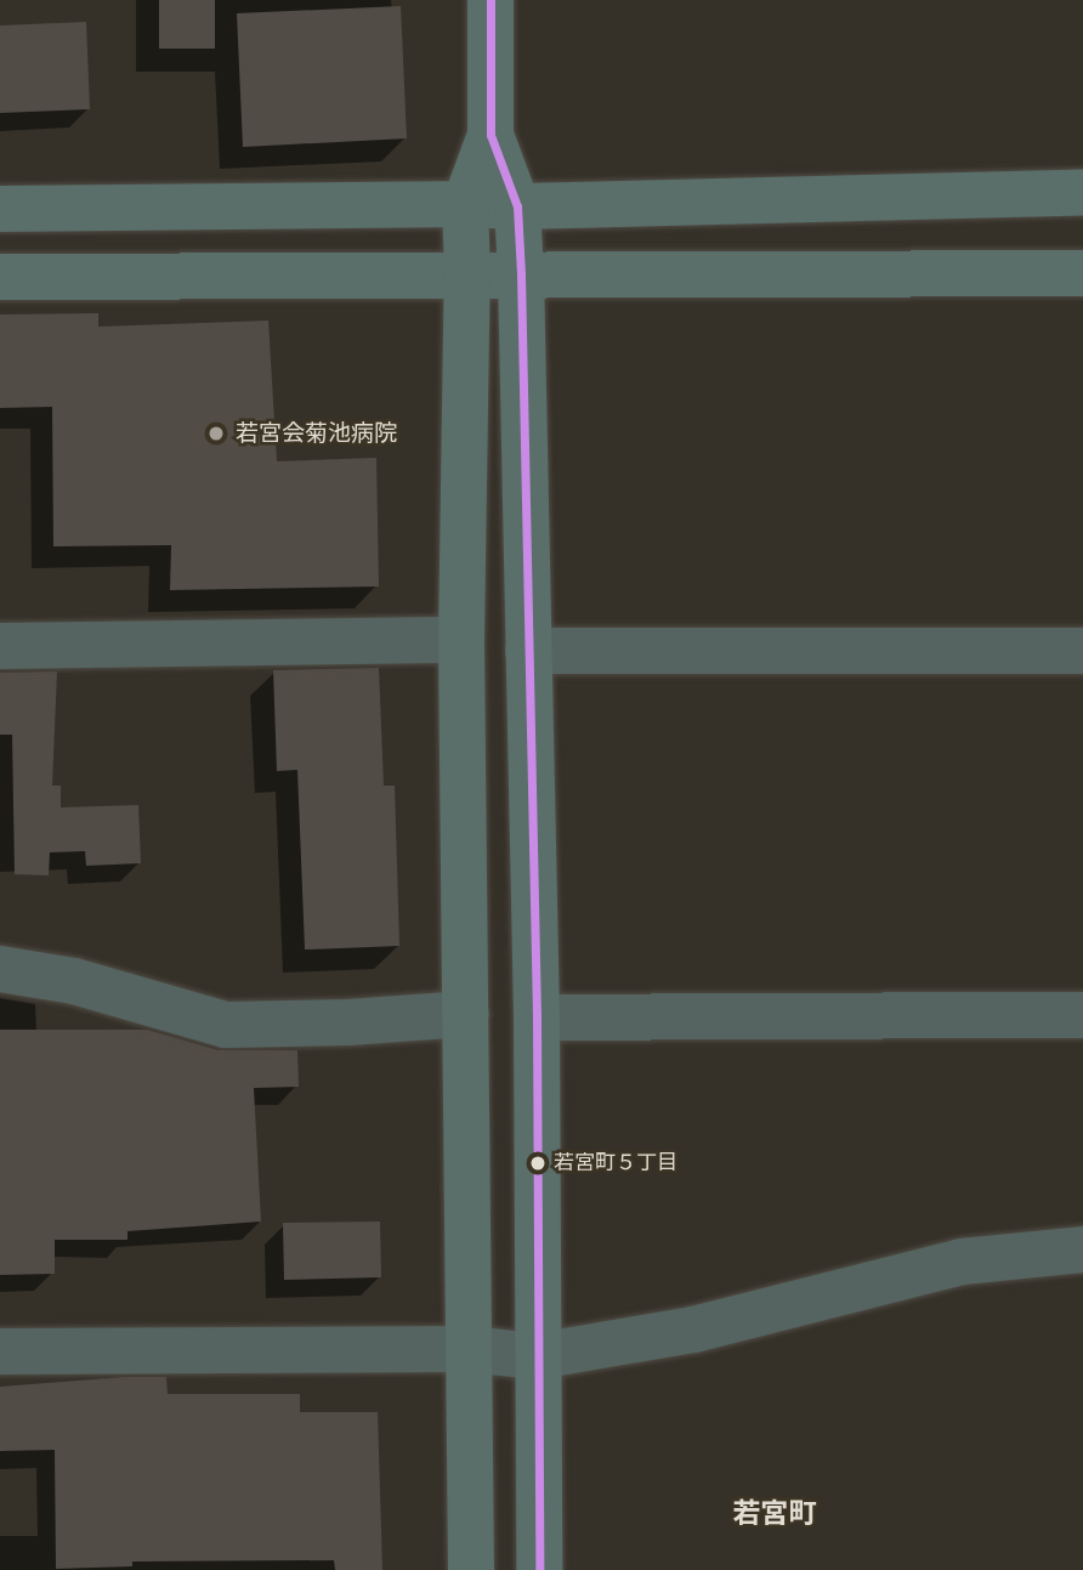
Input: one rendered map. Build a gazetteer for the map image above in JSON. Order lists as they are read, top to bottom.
{
  "districts": ["若宮町"],
  "places": ["若宮会菊池病院", "若宮町５丁目"]
}
